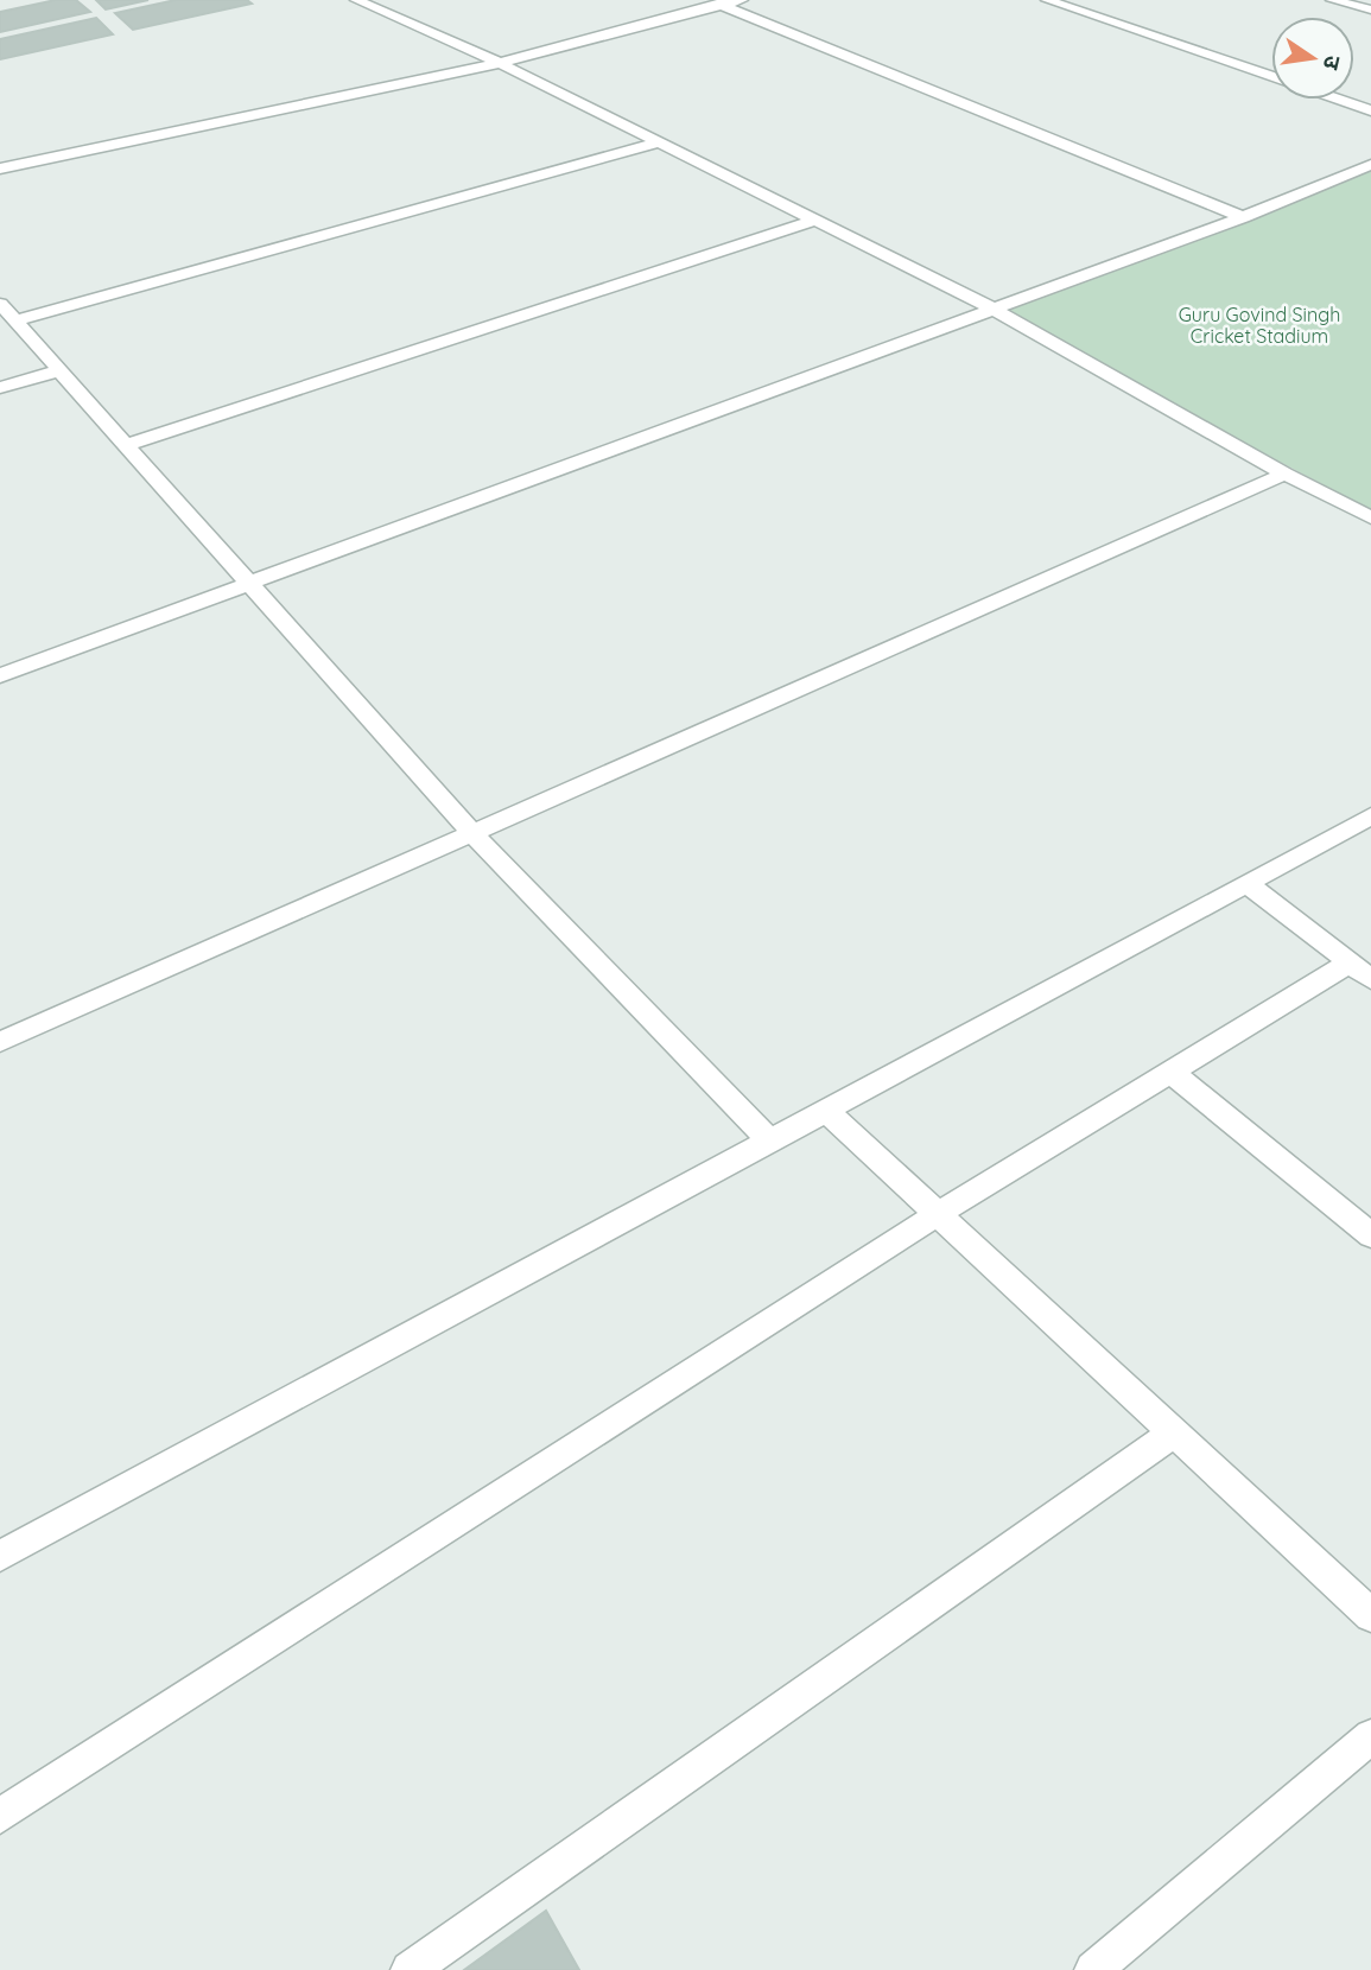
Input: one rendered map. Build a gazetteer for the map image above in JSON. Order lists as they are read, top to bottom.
{
  "parks": ["Guru Govind Singh Cricket Stadium"],
  "north": "right"
}
